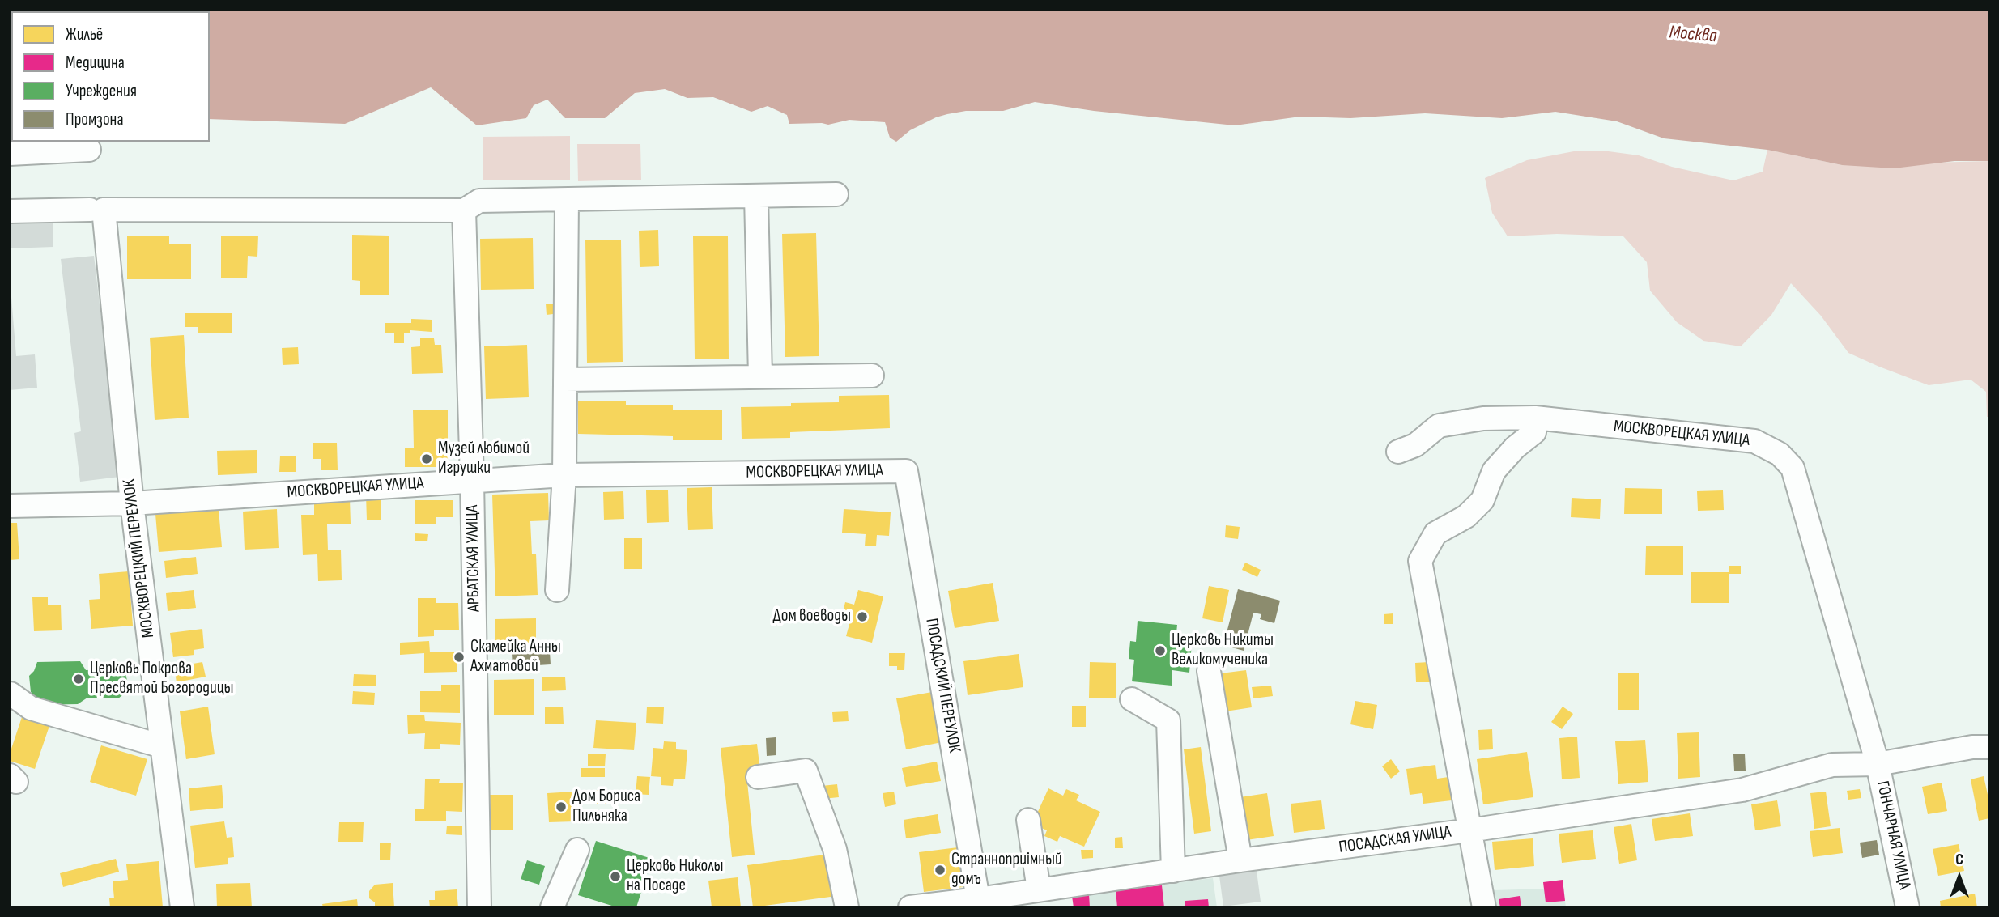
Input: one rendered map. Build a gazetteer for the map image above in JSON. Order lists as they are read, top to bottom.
{
  "streets": {
    "street": [
      "МОСКВОРЕЦКАЯ УЛИЦА",
      "МОСКВОРЕЦКИЙ ПЕРЕУЛОК",
      "АРБАТСКАЯ УЛИЦА",
      "ПОСАДСКИЙ ПЕРЕУЛОК",
      "ГОНЧАРНАЯ УЛИЦА",
      "ПОСАДСКАЯ УЛИЦА"
    ]
  },
  "crossings": [
    ["МОСКВОРЕЦКАЯ УЛИЦА", "МОСКВОРЕЦКИЙ ПЕРЕУЛОК"],
    ["МОСКВОРЕЦКАЯ УЛИЦА", "АРБАТСКАЯ УЛИЦА"],
    ["МОСКВОРЕЦКАЯ УЛИЦА", "ПОСАДСКИЙ ПЕРЕУЛОК"],
    ["МОСКВОРЕЦКАЯ УЛИЦА", "ГОНЧАРНАЯ УЛИЦА"],
    ["МОСКВОРЕЦКАЯ УЛИЦА", "ПОСАДСКАЯ УЛИЦА"],
    ["ПОСАДСКИЙ ПЕРЕУЛОК", "ПОСАДСКАЯ УЛИЦА"],
    ["ГОНЧАРНАЯ УЛИЦА", "ПОСАДСКАЯ УЛИЦА"]
  ],
  "water": ["Москва"],
  "places": [
    "Музей любимой Игрушки",
    "Дом воеводы",
    "Церковь Никиты Великомученика",
    "Скамейка Анны Ахматовой",
    "Церковь Покрова Пресвятой Богородицы",
    "Дом Бориса Пильняка",
    "Странноприiмный домъ",
    "Церковь Николы на Посаде"
  ],
  "legend": [
    "Жильё",
    "Медицина",
    "Учреждения",
    "Промзона"
  ],
  "north": "top"
}
